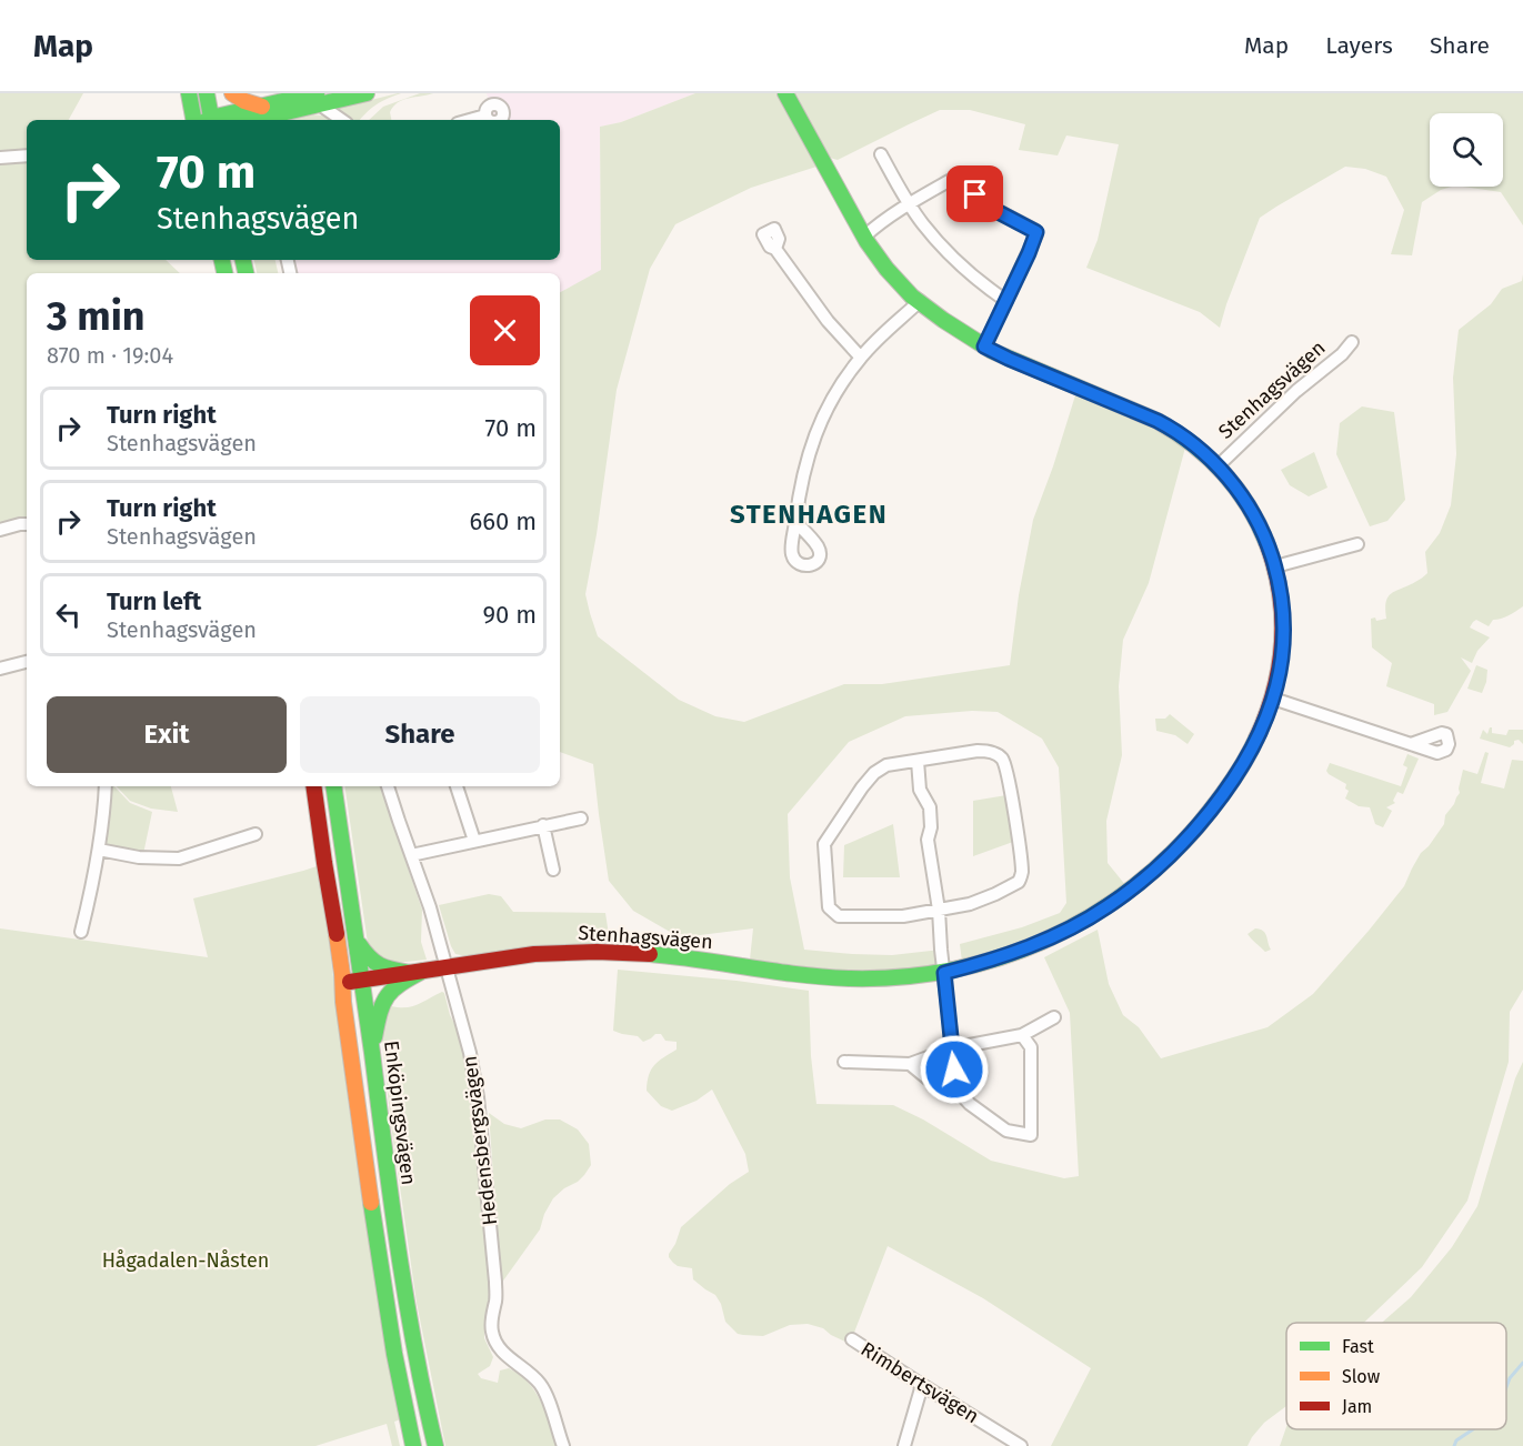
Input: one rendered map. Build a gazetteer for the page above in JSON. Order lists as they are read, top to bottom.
{
  "streets": {
    "street": [
      "Stenhagsvägen",
      "Enköpingsvägen",
      "Hedensbergsvägen",
      "Rimbertsvägen"
    ]
  },
  "crossings": [
    ["Stenhagsvägen", "Enköpingsvägen"],
    ["Stenhagsvägen", "Hedensbergsvägen"]
  ],
  "districts": ["STENHAGEN"],
  "parks": ["Hågadalen-Nåsten"],
  "legend": ["Fast", "Slow", "Jam"],
  "page": {
    "header": "Map",
    "nav": ["Map", "Layers", "Share"],
    "turn": ["70 m", "Stenhagsvägen"],
    "heading": ["3 min", "870 m · 19:04"],
    "list": [
      {
        "name": "Turn right",
        "note": "Stenhagsvägen",
        "value": "70 m"
      },
      {
        "name": "Turn right",
        "note": "Stenhagsvägen",
        "value": "660 m"
      },
      {
        "name": "Turn left",
        "note": "Stenhagsvägen",
        "value": "90 m"
      }
    ],
    "buttons": ["Exit", "Share"]
  }
}
